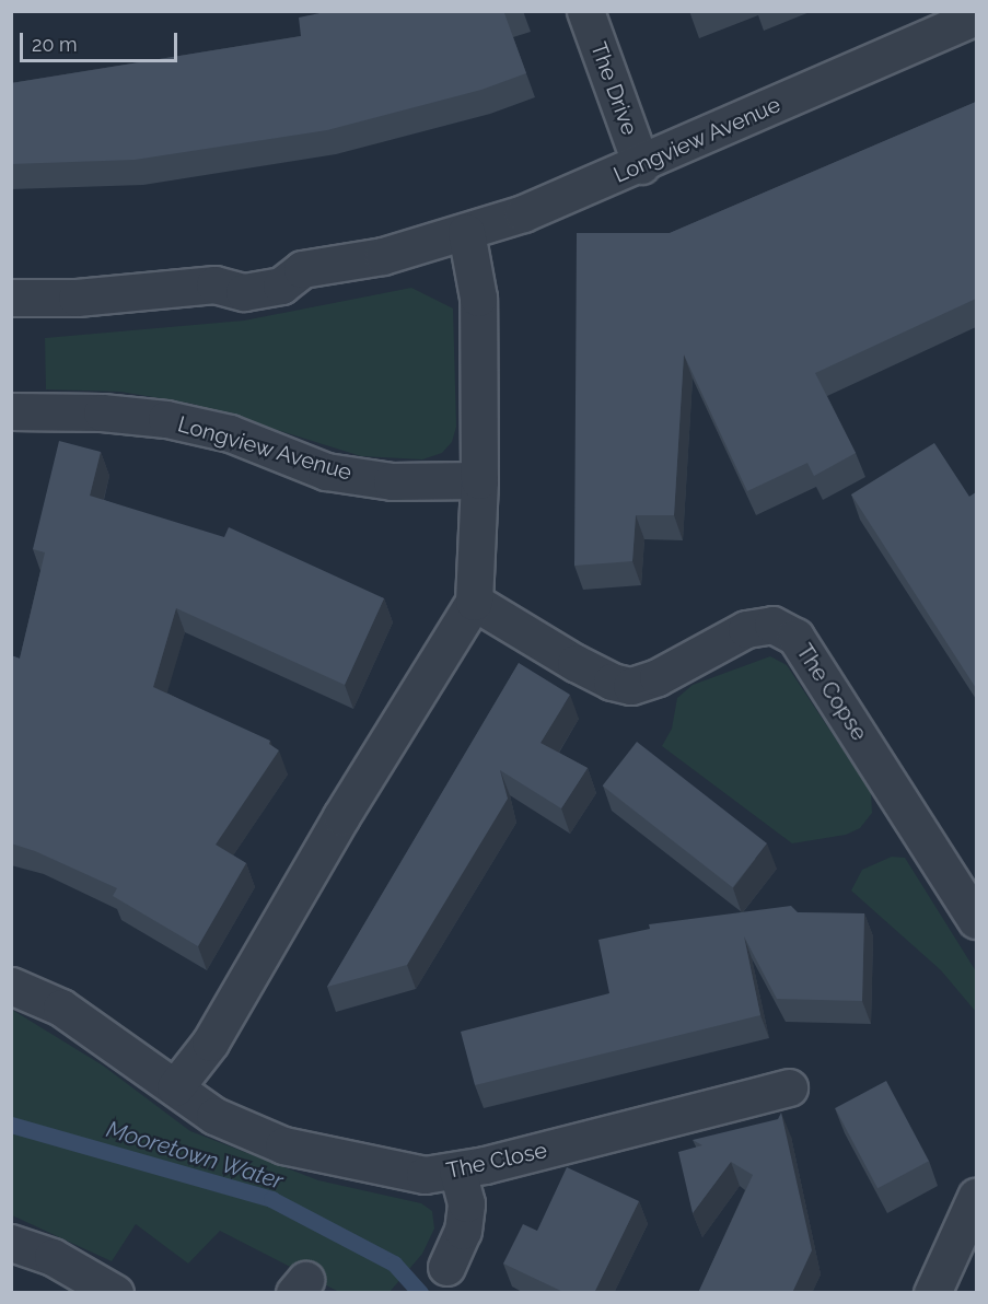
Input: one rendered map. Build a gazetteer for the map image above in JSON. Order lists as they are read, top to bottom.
{
  "streets": {
    "street": [
      "The Drive",
      "Longview Avenue",
      "The Copse",
      "The Close"
    ]
  },
  "crossings": [
    ["The Drive", "Longview Avenue"]
  ],
  "water": ["Mooretown Water"],
  "scale_bar": "20 m"
}
